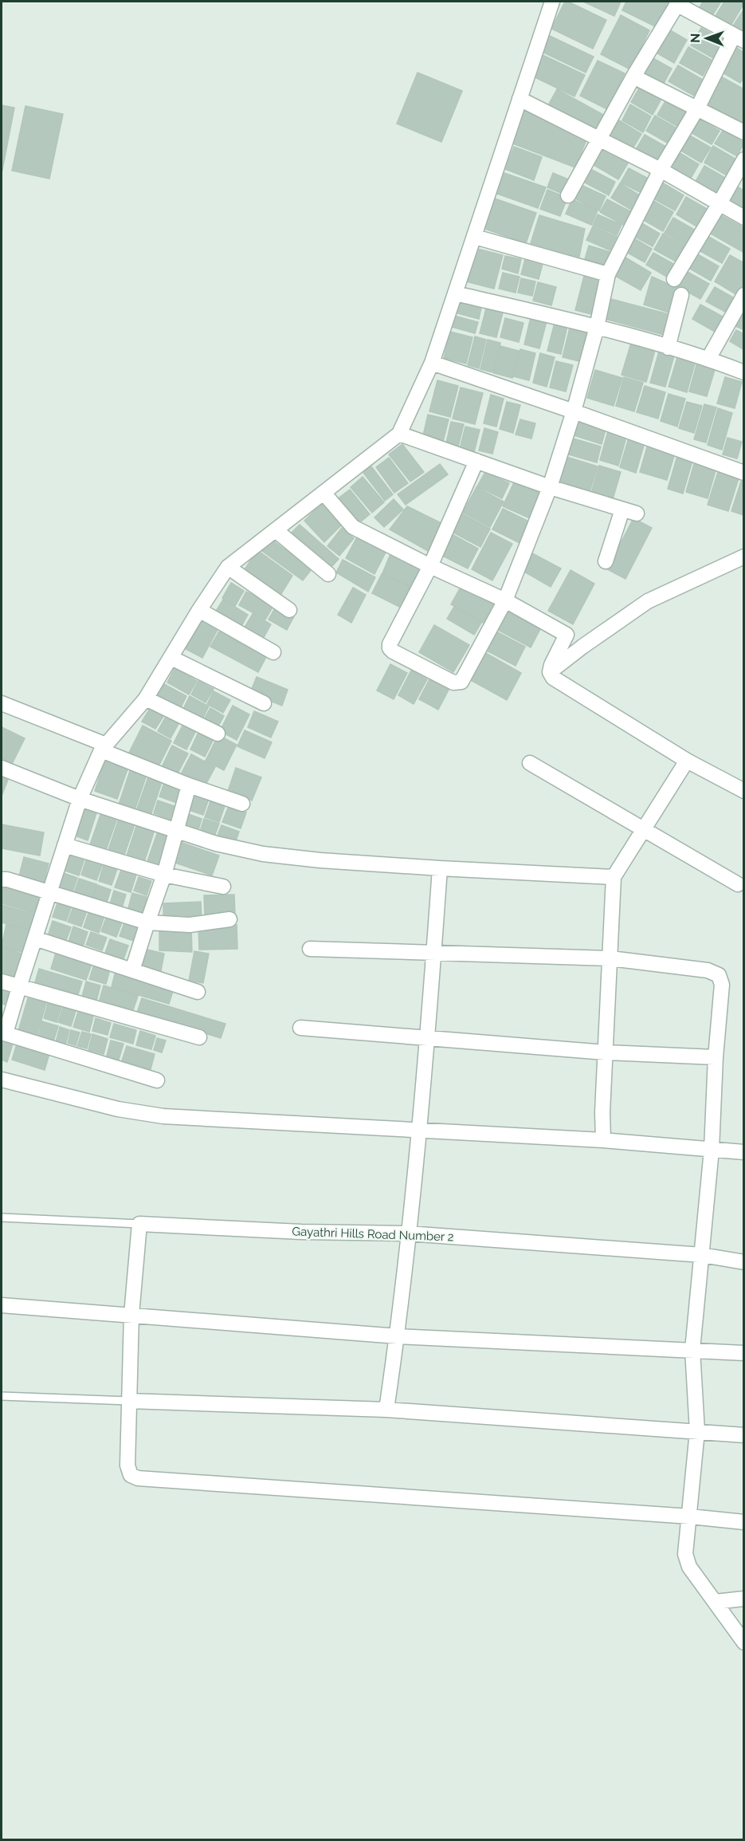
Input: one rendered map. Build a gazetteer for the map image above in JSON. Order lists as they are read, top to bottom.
{
  "streets": {
    "street": ["Gayathri Hills Road Number 2"]
  },
  "north": "left"
}
